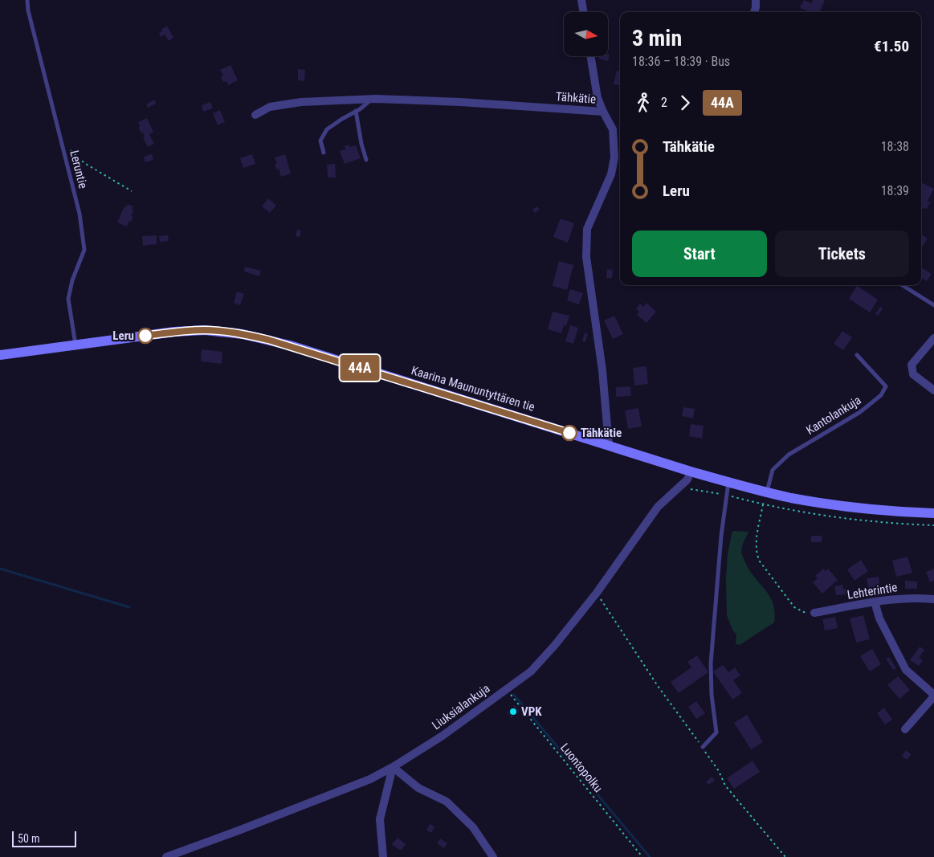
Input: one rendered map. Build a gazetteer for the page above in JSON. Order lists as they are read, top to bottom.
{
  "streets": {
    "main road": ["Kaarina Maununtyttären tie"],
    "street": ["Tähkätie", "Lehterintie", "Liuksialankuja"],
    "lane": ["Leruntie", "Kantolankuja"],
    "path": ["Luontopolku"]
  },
  "crossings": [
    ["Tähkätie", "Kaarina Maununtyttären tie"],
    ["Leruntie", "Kaarina Maununtyttären tie"],
    ["Kaarina Maununtyttären tie", "Kantolankuja"],
    ["Kaarina Maununtyttären tie", "Liuksialankuja"],
    ["Liuksialankuja", "Luontopolku"]
  ],
  "places": ["Leru", "Tähkätie", "VPK"],
  "lines": ["bus line 44A"],
  "scale_bar": "50 m",
  "north": "right",
  "page": {
    "on_map": "44A",
    "heading": ["3 min", "18:36 – 18:39 · Bus", "€1.50"],
    "legs": ["2", "44A"],
    "list": [
      {
        "name": "Tähkätie",
        "value": "18:38"
      },
      {
        "name": "Leru",
        "value": "18:39"
      }
    ],
    "buttons": ["Start", "Tickets"],
    "scale": "50 m"
  }
}
